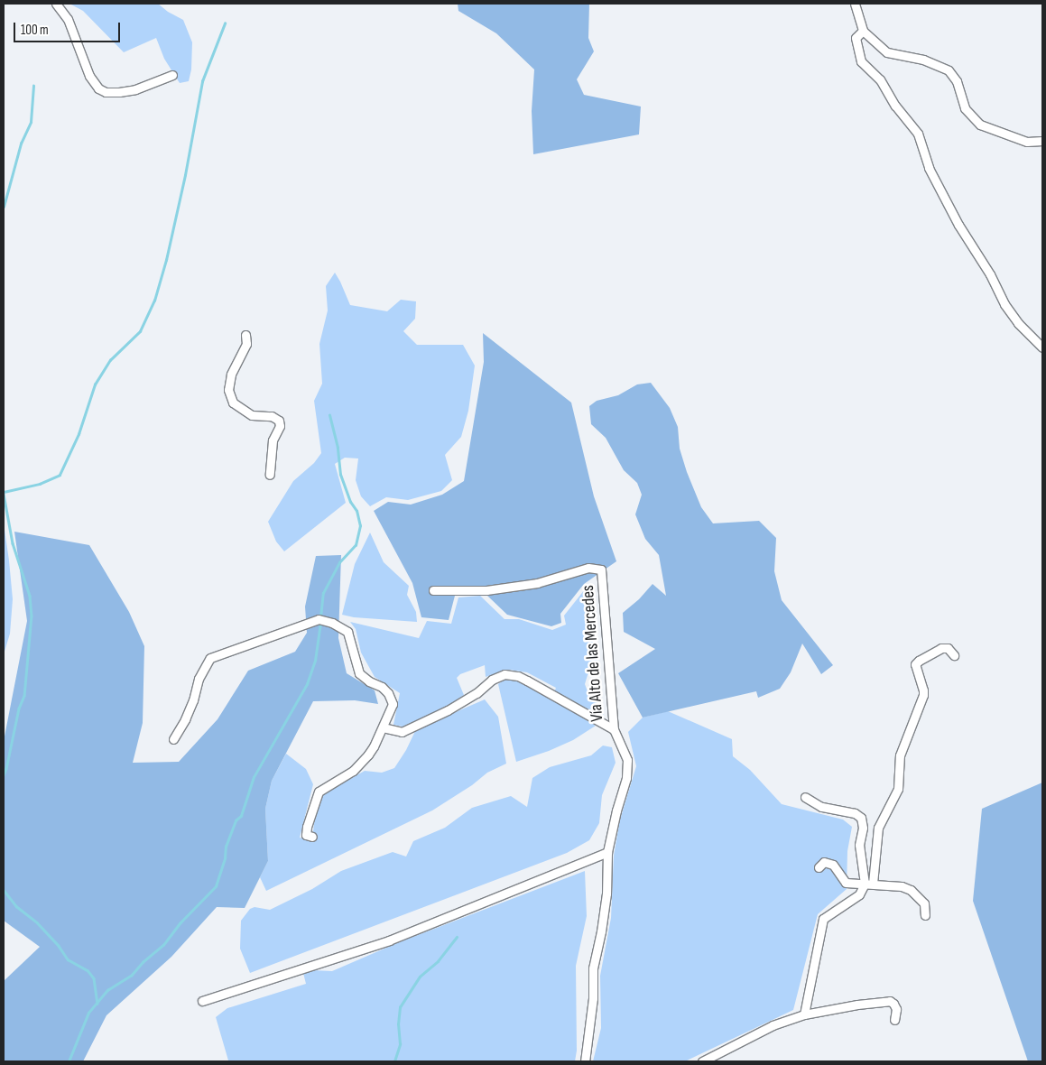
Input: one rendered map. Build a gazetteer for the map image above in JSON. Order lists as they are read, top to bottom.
{
  "streets": {
    "street": ["Vía Alto de las Mercedes"]
  },
  "scale_bar": "100 m"
}
